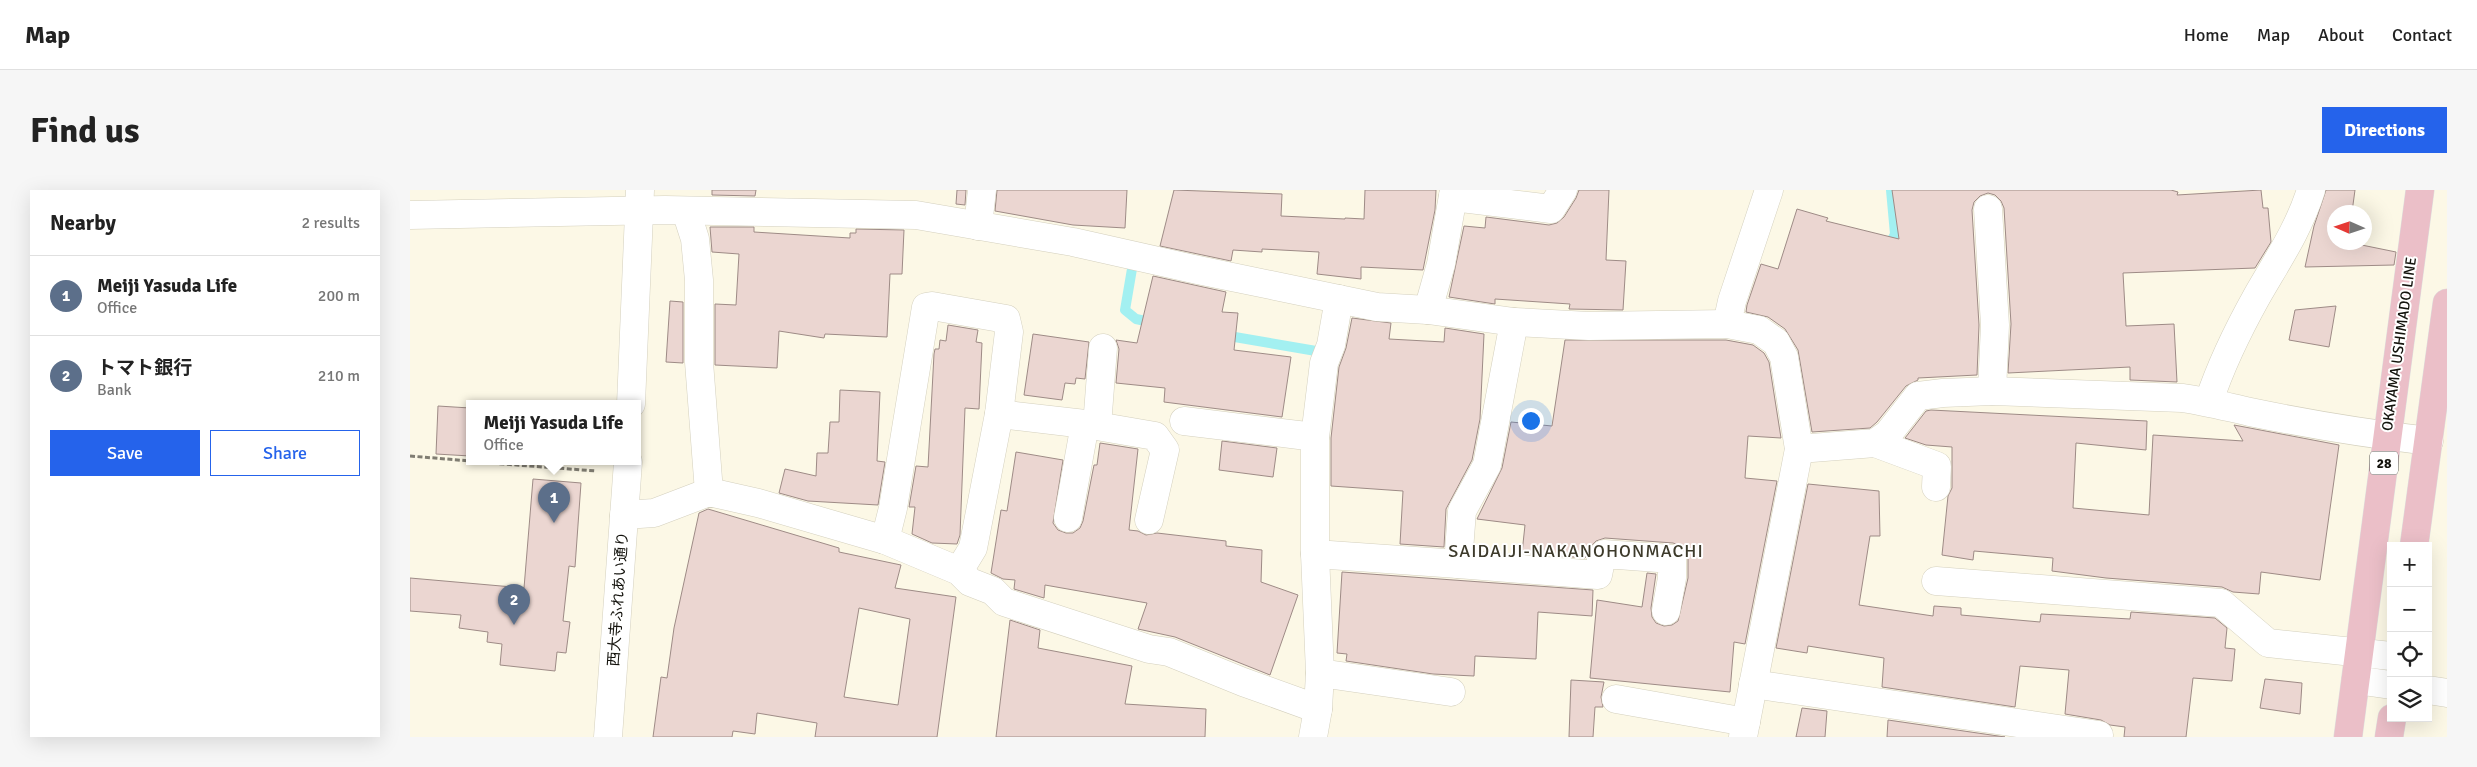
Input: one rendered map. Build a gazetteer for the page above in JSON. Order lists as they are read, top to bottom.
{
  "streets": {
    "main road": ["OKAYAMA USHIMADO LINE", "28"],
    "street": ["西大寺ふれあい通り"]
  },
  "districts": ["SAIDAIJI-NAKANOHONMACHI"],
  "north": "left",
  "page": {
    "header": "Map",
    "nav": [
      "Home",
      "Map",
      "About",
      "Contact"
    ],
    "buttons": [
      "Directions",
      ["Save", "Share"]
    ],
    "title": "Find us",
    "heading": ["Nearby", "2 results"],
    "list": [
      {
        "mark": "1",
        "name": "Meiji Yasuda Life",
        "note": "Office",
        "value": "200 m"
      },
      {
        "mark": "2",
        "name": "トマト銀行",
        "note": "Bank",
        "value": "210 m"
      }
    ],
    "popup": ["Meiji Yasuda Life", "Office"],
    "pins": ["1", "2"],
    "map_buttons": ["+", "−"]
  }
}
